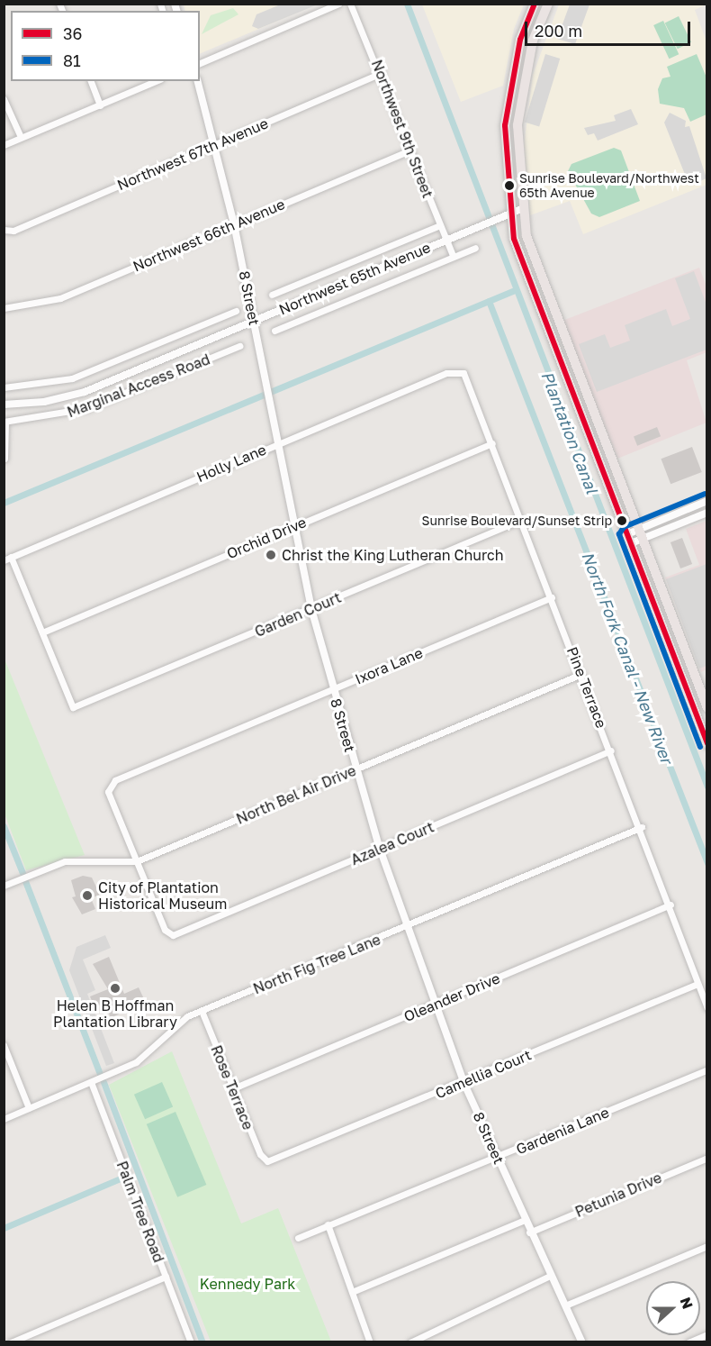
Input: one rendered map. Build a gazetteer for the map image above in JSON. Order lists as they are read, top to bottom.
{
  "streets": {
    "street": [
      "Northwest 9th Street",
      "Northwest 67th Avenue",
      "Northwest 66th Avenue",
      "Northwest 65th Avenue",
      "8 Street",
      "Marginal Access Road",
      "Holly Lane",
      "Orchid Drive",
      "Garden Court",
      "Ixora Lane",
      "Pine Terrace",
      "North Bel Air Drive",
      "Azalea Court",
      "North Fig Tree Lane",
      "Oleander Drive",
      "Camellia Court",
      "Rose Terrace",
      "Gardenia Lane",
      "Petunia Drive",
      "Palm Tree Road"
    ]
  },
  "crossings": [
    ["Northwest 9th Street", "Northwest 67th Avenue"],
    ["Northwest 9th Street", "Northwest 66th Avenue"],
    ["Northwest 9th Street", "Northwest 65th Avenue"],
    ["Northwest 67th Avenue", "8 Street"],
    ["Northwest 66th Avenue", "8 Street"],
    ["Northwest 65th Avenue", "8 Street"],
    ["8 Street", "Holly Lane"],
    ["8 Street", "Orchid Drive"],
    ["8 Street", "Garden Court"],
    ["8 Street", "Ixora Lane"],
    ["8 Street", "North Bel Air Drive"],
    ["8 Street", "Azalea Court"],
    ["8 Street", "North Fig Tree Lane"],
    ["8 Street", "Oleander Drive"],
    ["8 Street", "Camellia Court"],
    ["8 Street", "Gardenia Lane"],
    ["8 Street", "Petunia Drive"],
    ["Holly Lane", "Pine Terrace"],
    ["Orchid Drive", "Garden Court"],
    ["Orchid Drive", "Pine Terrace"],
    ["Garden Court", "Pine Terrace"],
    ["Ixora Lane", "Pine Terrace"],
    ["Ixora Lane", "North Bel Air Drive"],
    ["Ixora Lane", "Azalea Court"],
    ["Pine Terrace", "North Bel Air Drive"],
    ["Pine Terrace", "Azalea Court"],
    ["Pine Terrace", "North Fig Tree Lane"],
    ["Pine Terrace", "Oleander Drive"],
    ["Pine Terrace", "Camellia Court"],
    ["North Bel Air Drive", "Azalea Court"],
    ["North Fig Tree Lane", "Rose Terrace"],
    ["North Fig Tree Lane", "Palm Tree Road"],
    ["Oleander Drive", "Rose Terrace"],
    ["Camellia Court", "Rose Terrace"]
  ],
  "water": ["Plantation Canal", "North Fork Canal - New River"],
  "parks": ["Kennedy Park"],
  "places": [
    "Sunrise Boulevard/Northwest 65th Avenue",
    "Sunrise Boulevard/Sunset Strip",
    "Christ the King Lutheran Church",
    "City of Plantation Historical Museum",
    "Helen B Hoffman Plantation Library"
  ],
  "lines": ["transit line 36", "transit line 81"],
  "legend": ["36", "81"],
  "scale_bar": "200 m",
  "north": "right"
}
